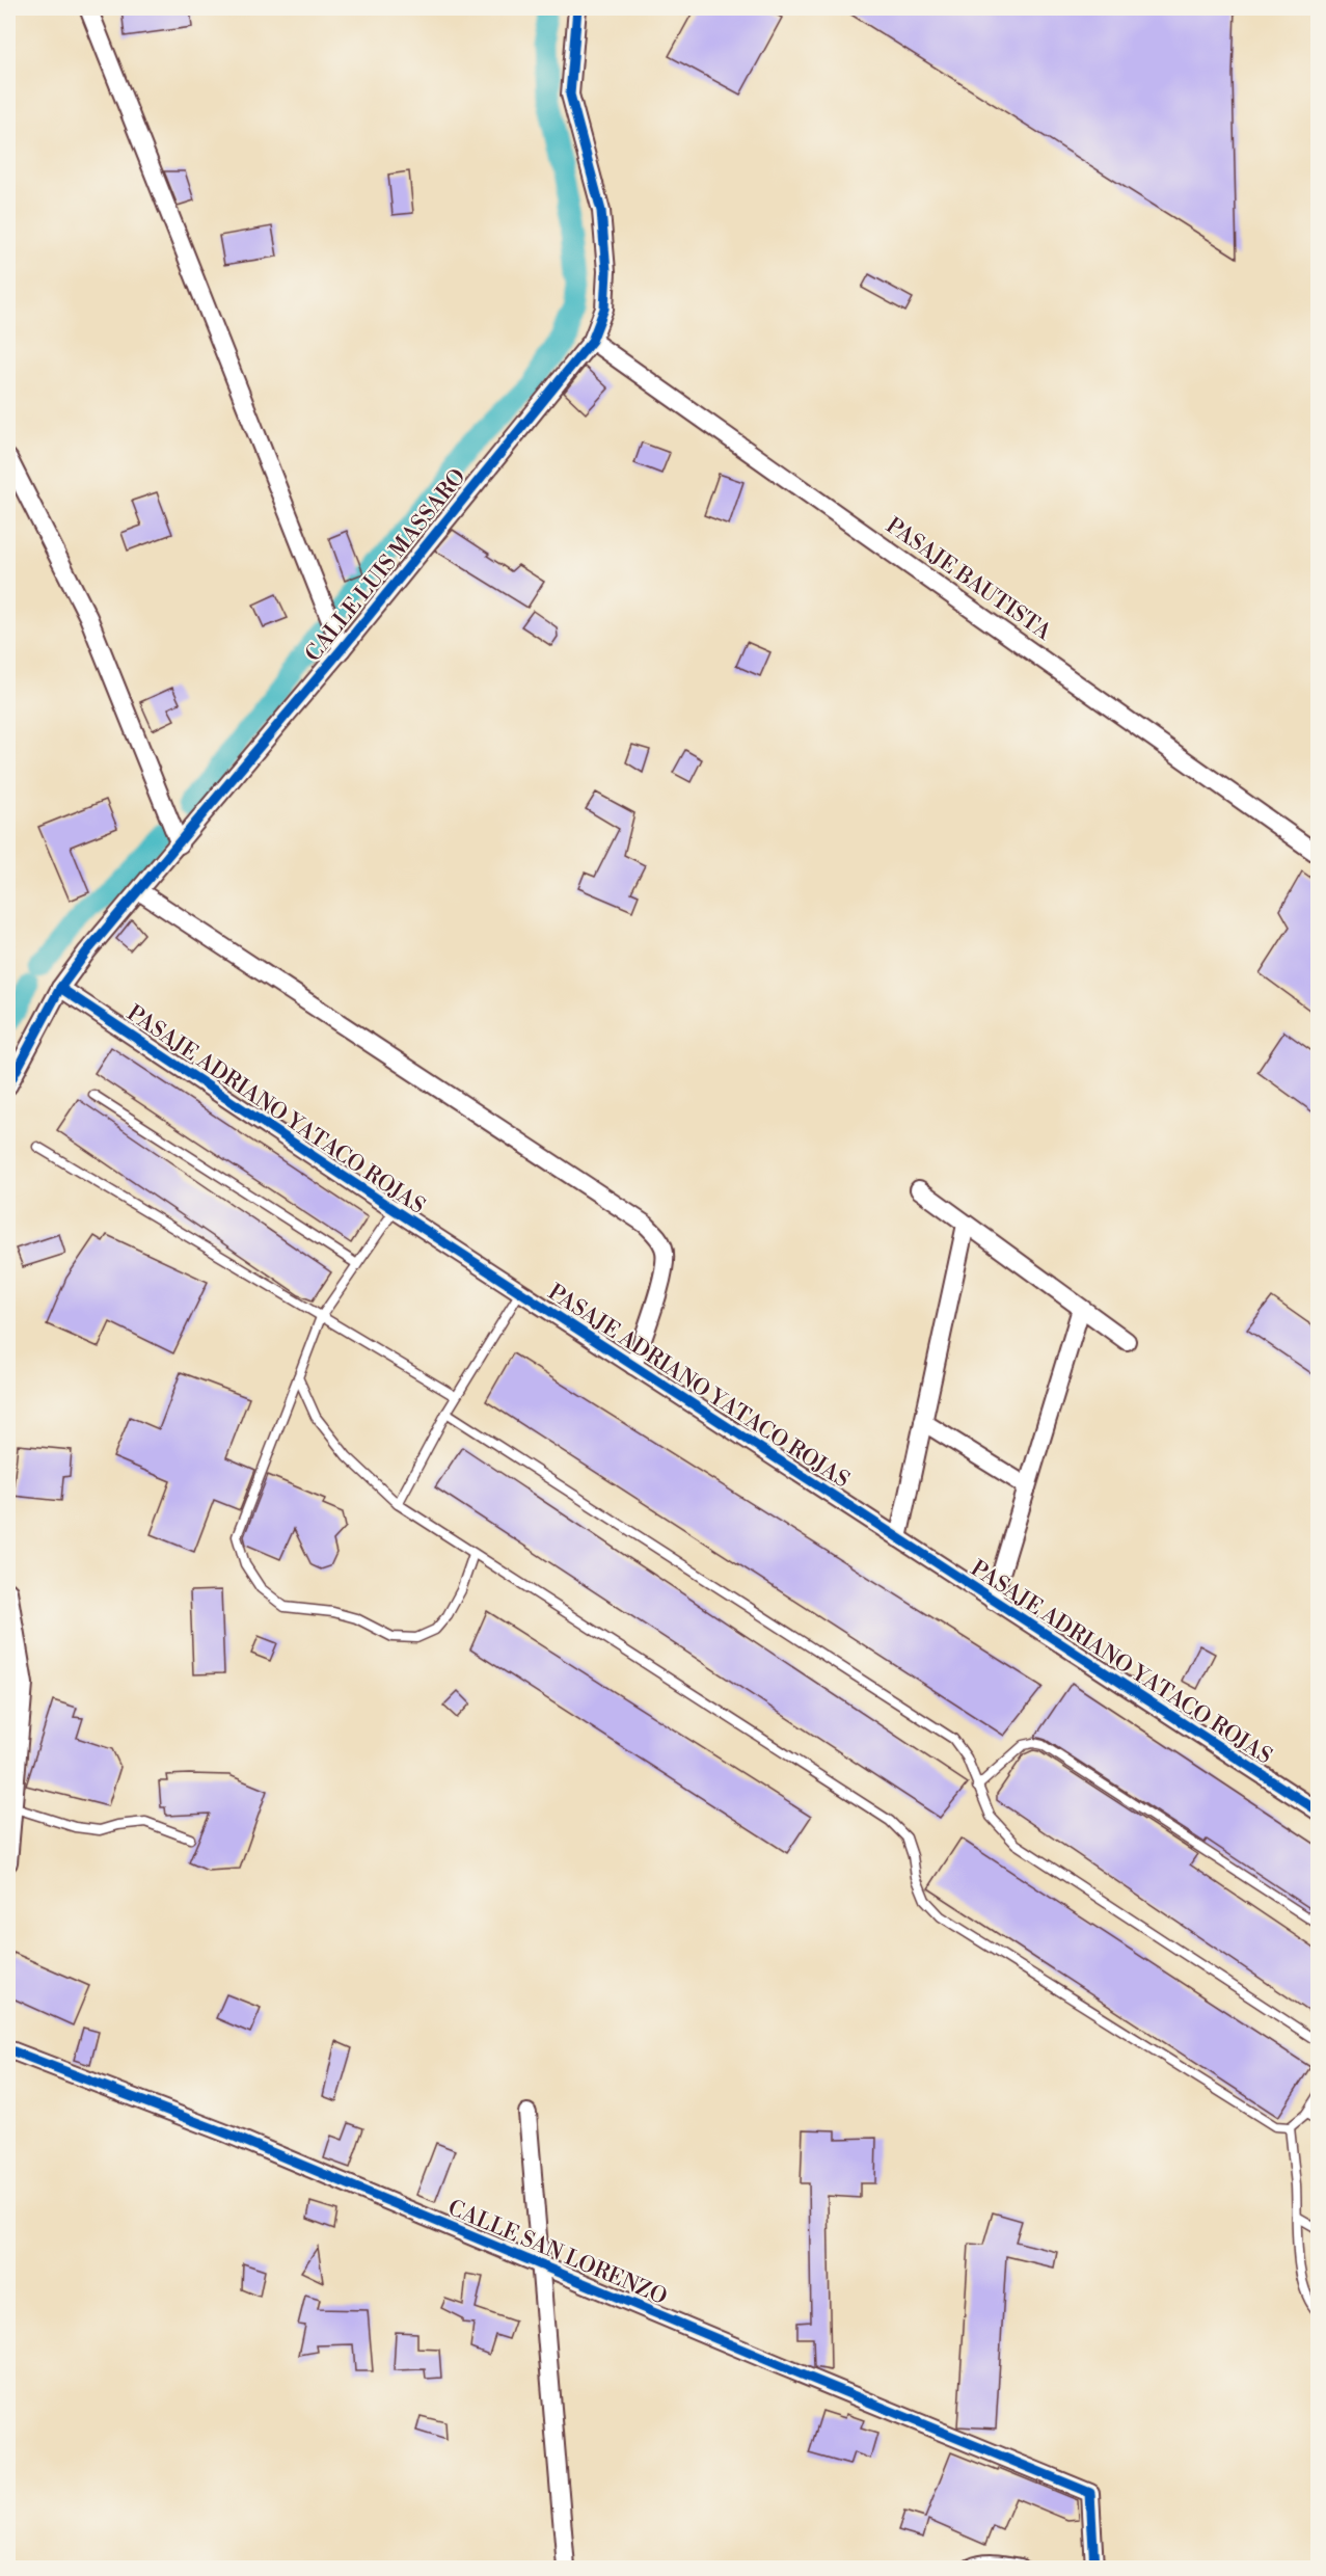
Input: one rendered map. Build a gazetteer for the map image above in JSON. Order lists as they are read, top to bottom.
{
  "streets": {
    "street": [
      "CALLE LUIS MASSARO",
      "PASAJE BAUTISTA",
      "PASAJE ADRIANO YATACO ROJAS",
      "CALLE SAN LORENZO"
    ]
  },
  "crossings": [
    ["CALLE LUIS MASSARO", "PASAJE BAUTISTA"],
    ["CALLE LUIS MASSARO", "PASAJE ADRIANO YATACO ROJAS"]
  ]
}
